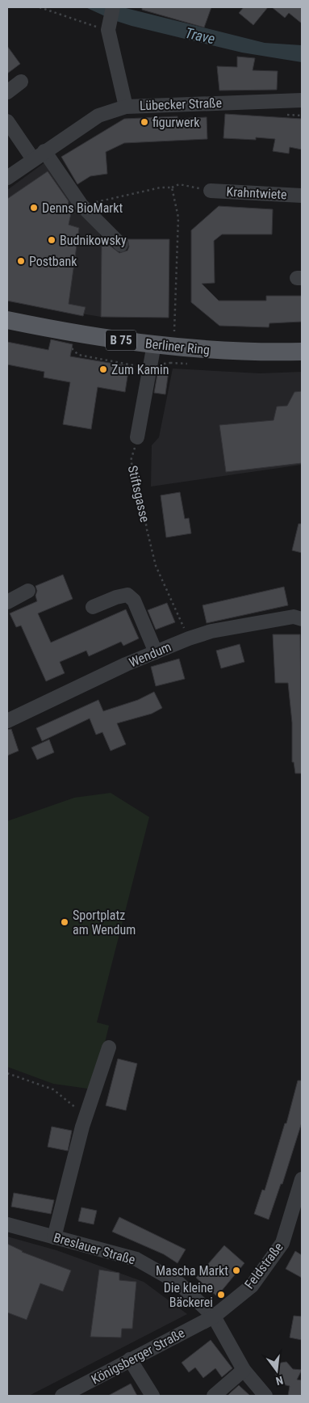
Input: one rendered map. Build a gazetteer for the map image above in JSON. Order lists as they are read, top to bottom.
{
  "streets": {
    "main road": ["B 75", "Berliner Ring"],
    "street": [
      "Lübecker Straße",
      "Krahntwiete",
      "Wendum",
      "Breslauer Straße",
      "Feldstraße",
      "Königsberger Straße"
    ],
    "path": ["Stiftsgasse"]
  },
  "crossings": [
    ["Stiftsgasse", "Wendum"],
    ["Breslauer Straße", "Feldstraße"],
    ["Breslauer Straße", "Königsberger Straße"],
    ["Feldstraße", "Königsberger Straße"]
  ],
  "water": ["Trave"],
  "places": [
    "figurwerk",
    "Denns BioMarkt",
    "Budnikowsky",
    "Postbank",
    "Zum Kamin",
    "Sportplatz am Wendum",
    "Mascha Markt",
    "Die kleine Bäckerei"
  ],
  "north": "bottom"
}
